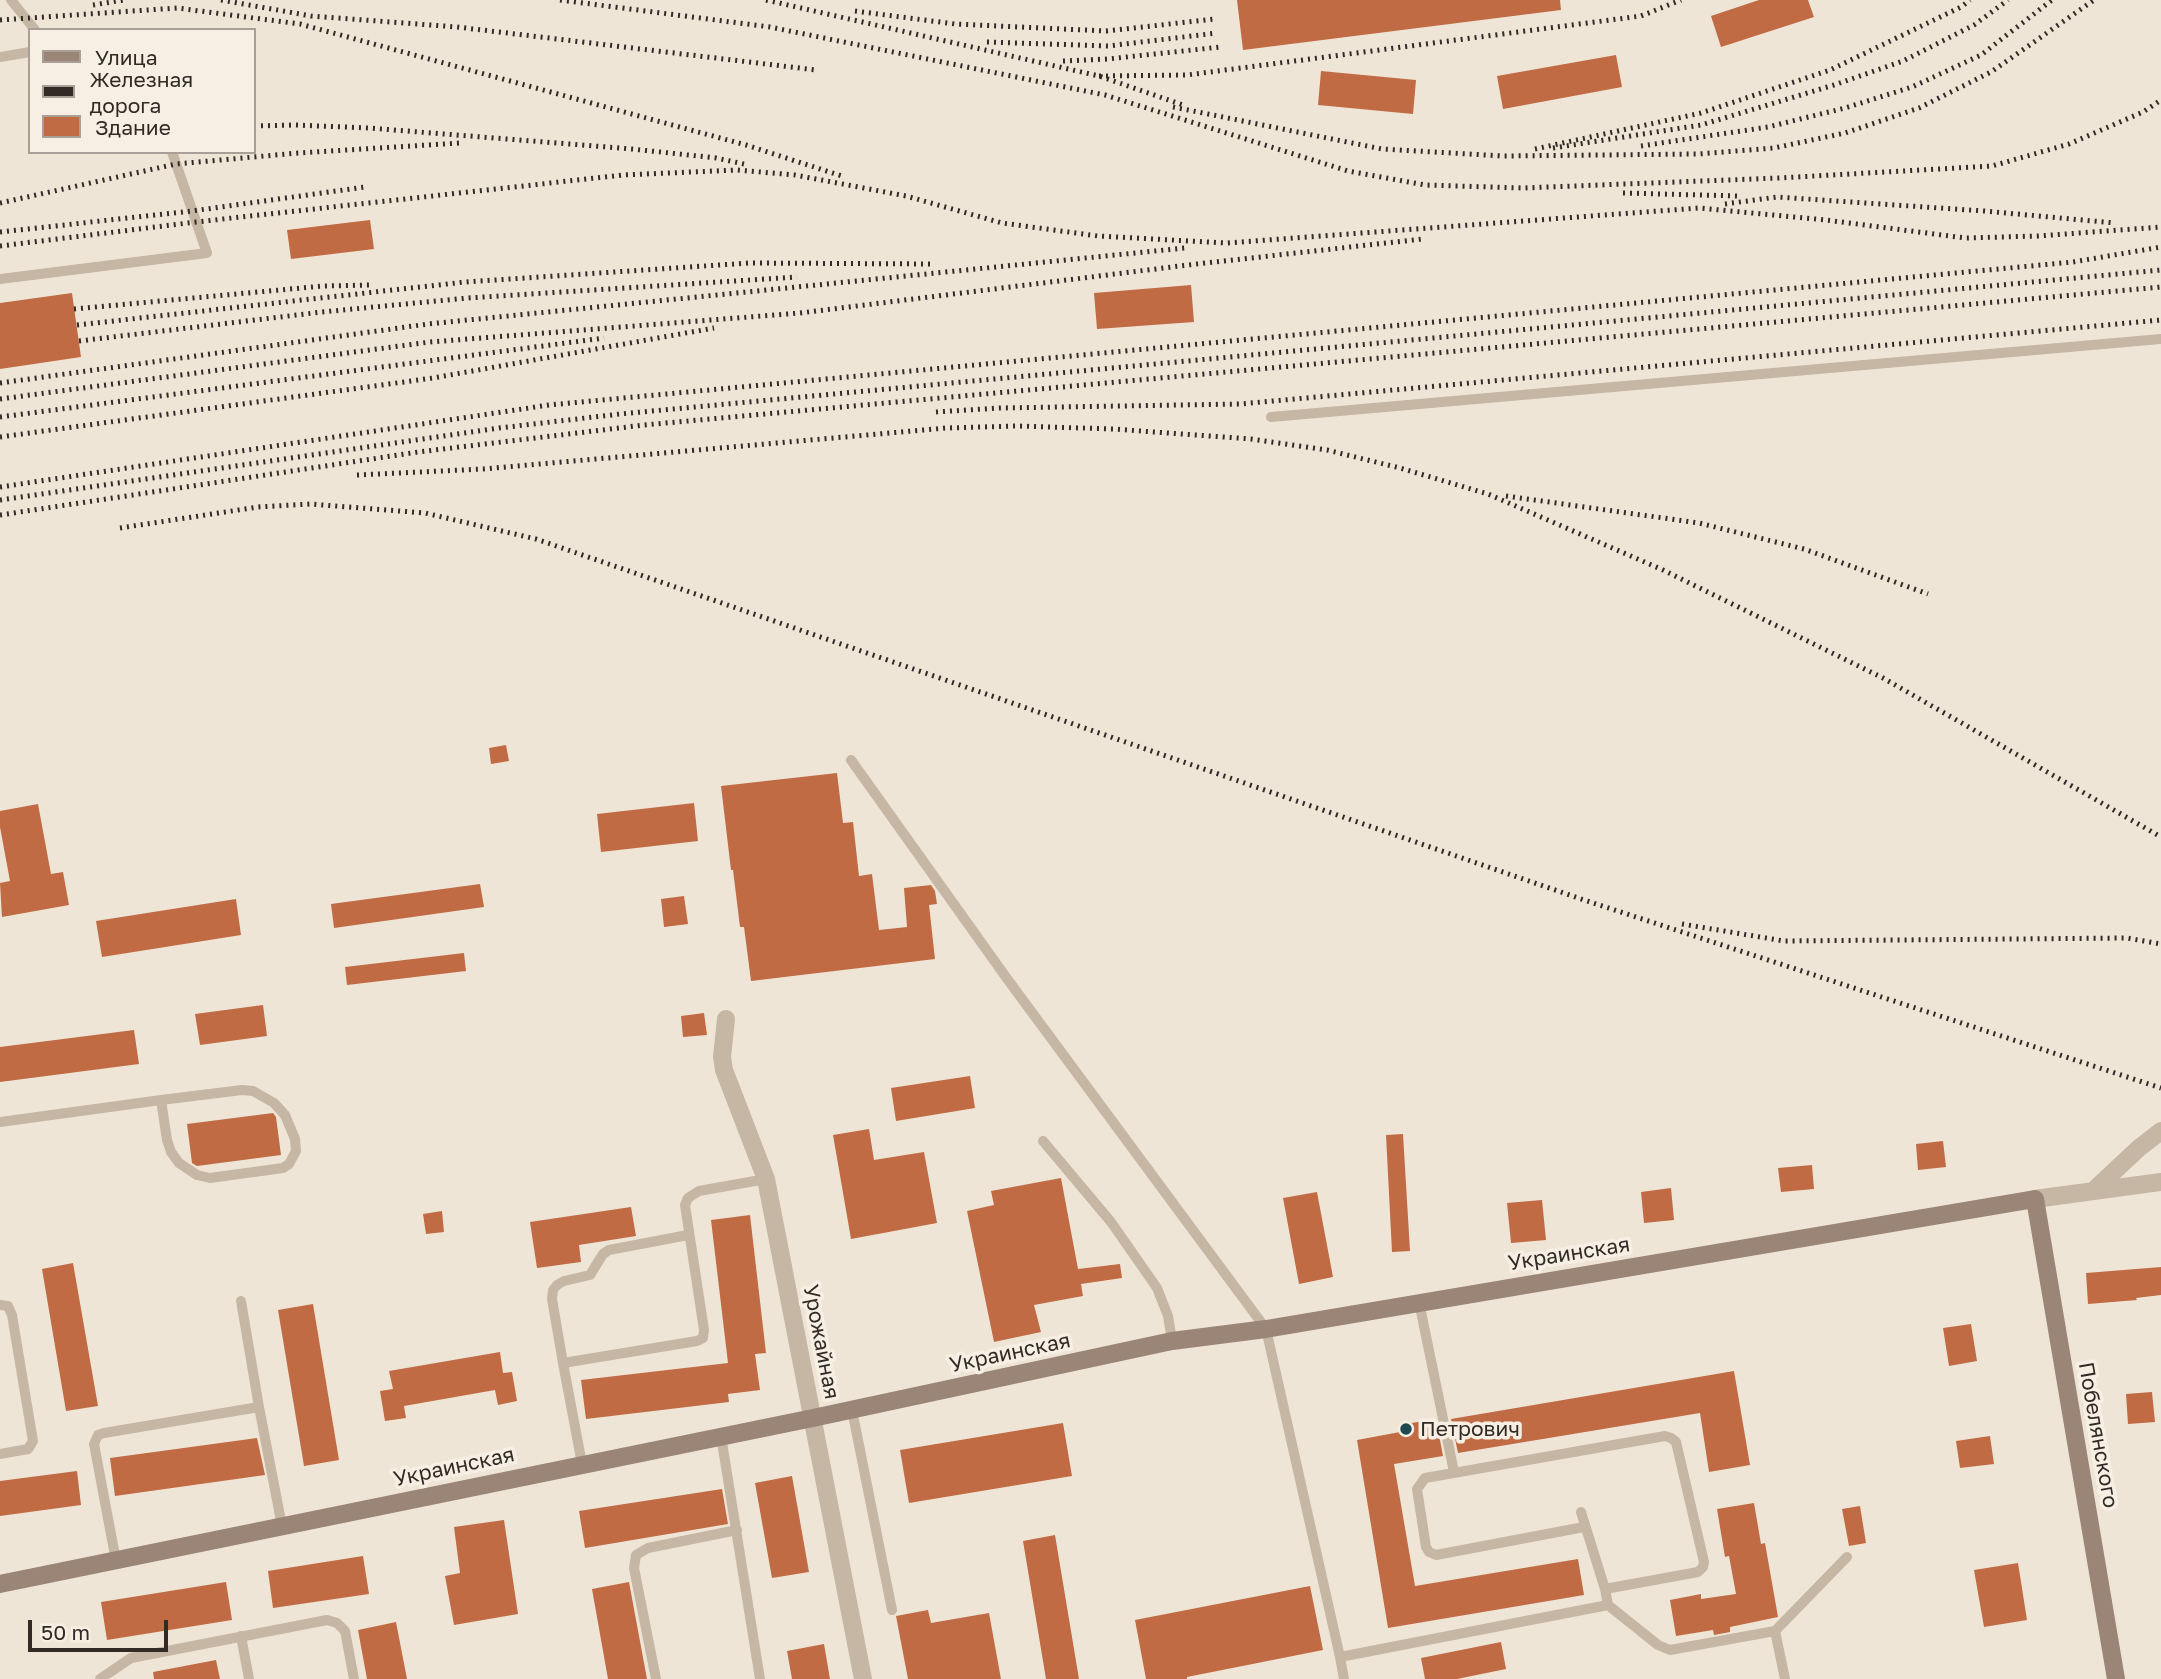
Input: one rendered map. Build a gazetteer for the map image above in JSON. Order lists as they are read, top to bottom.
{
  "streets": {
    "street": ["Украинская", "Урожайная", "Побелянского"]
  },
  "crossings": [
    ["Украинская", "Урожайная"],
    ["Украинская", "Побелянского"]
  ],
  "places": ["Петрович"],
  "legend": ["Улица", "Железная дорога", "Здание"],
  "scale_bar": "50 m"
}
